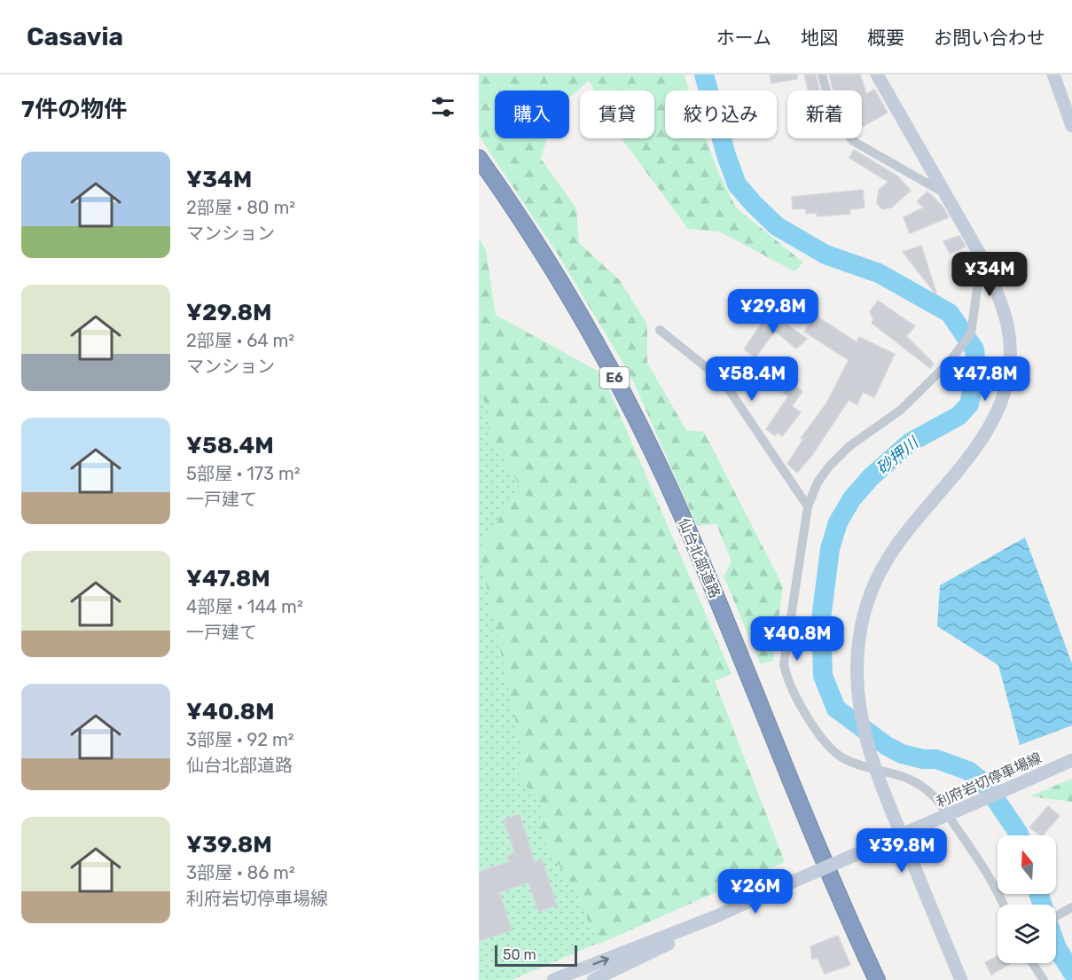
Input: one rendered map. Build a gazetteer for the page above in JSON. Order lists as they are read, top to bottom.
{
  "streets": {
    "highway": ["E6", "仙台北部道路"],
    "street": ["利府岩切停車場線"]
  },
  "water": ["砂押川"],
  "scale_bar": "50 m",
  "north": "top",
  "page": {
    "header": "Casavia",
    "nav": [
      "ホーム",
      "地図",
      "概要",
      "お問い合わせ"
    ],
    "heading": "7件の物件",
    "chip": [
      "購入",
      "賃貸",
      "絞り込み",
      "新着"
    ],
    "list": [
      {
        "name": "¥34M",
        "note": "2部屋 · 80 m² · マンション"
      },
      {
        "name": "¥29.8M",
        "note": "2部屋 · 64 m² · マンション"
      },
      {
        "name": "¥58.4M",
        "note": "5部屋 · 173 m² · 一戸建て"
      },
      {
        "name": "¥47.8M",
        "note": "4部屋 · 144 m² · 一戸建て"
      },
      {
        "name": "¥40.8M",
        "note": "3部屋 · 92 m² · 仙台北部道路"
      },
      {
        "name": "¥39.8M",
        "note": "3部屋 · 86 m² · 利府岩切停車場線"
      }
    ],
    "price": [
      "¥34M",
      "¥29.8M",
      "¥58.4M",
      "¥47.8M",
      "¥40.8M",
      "¥39.8M",
      "¥26M"
    ],
    "scale": "50 m"
  }
}
